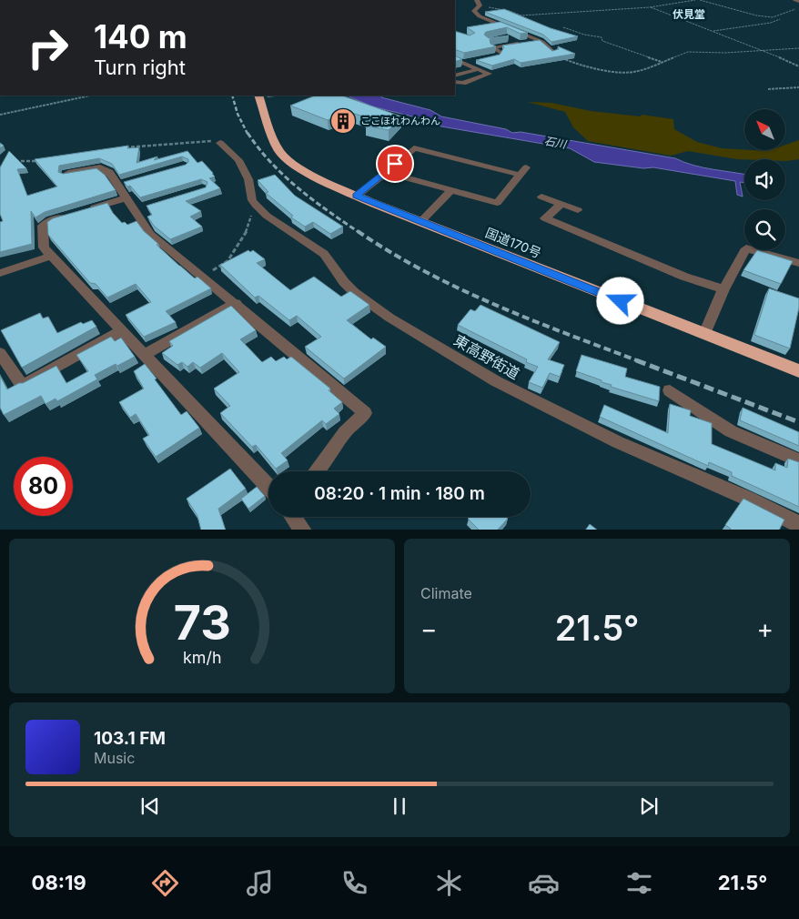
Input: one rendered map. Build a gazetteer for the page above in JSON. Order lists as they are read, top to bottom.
{
  "streets": {
    "highway": ["国道170号"],
    "street": ["東高野街道"]
  },
  "districts": ["伏見堂"],
  "water": ["石川"],
  "places": {
    "building": ["ここほれわんわん"]
  },
  "north": "top left",
  "page": {
    "turn": ["140 m", "Turn right"],
    "limit": "80",
    "trip": "08:20 · 1 min · 180 m",
    "tile": "Climate",
    "heat": ["−", "21.5°", "+"],
    "song": ["103.1 FM", "Music"],
    "tabs": ["08:19", "21.5°"],
    "gauge": ["73", "km/h"]
  }
}
